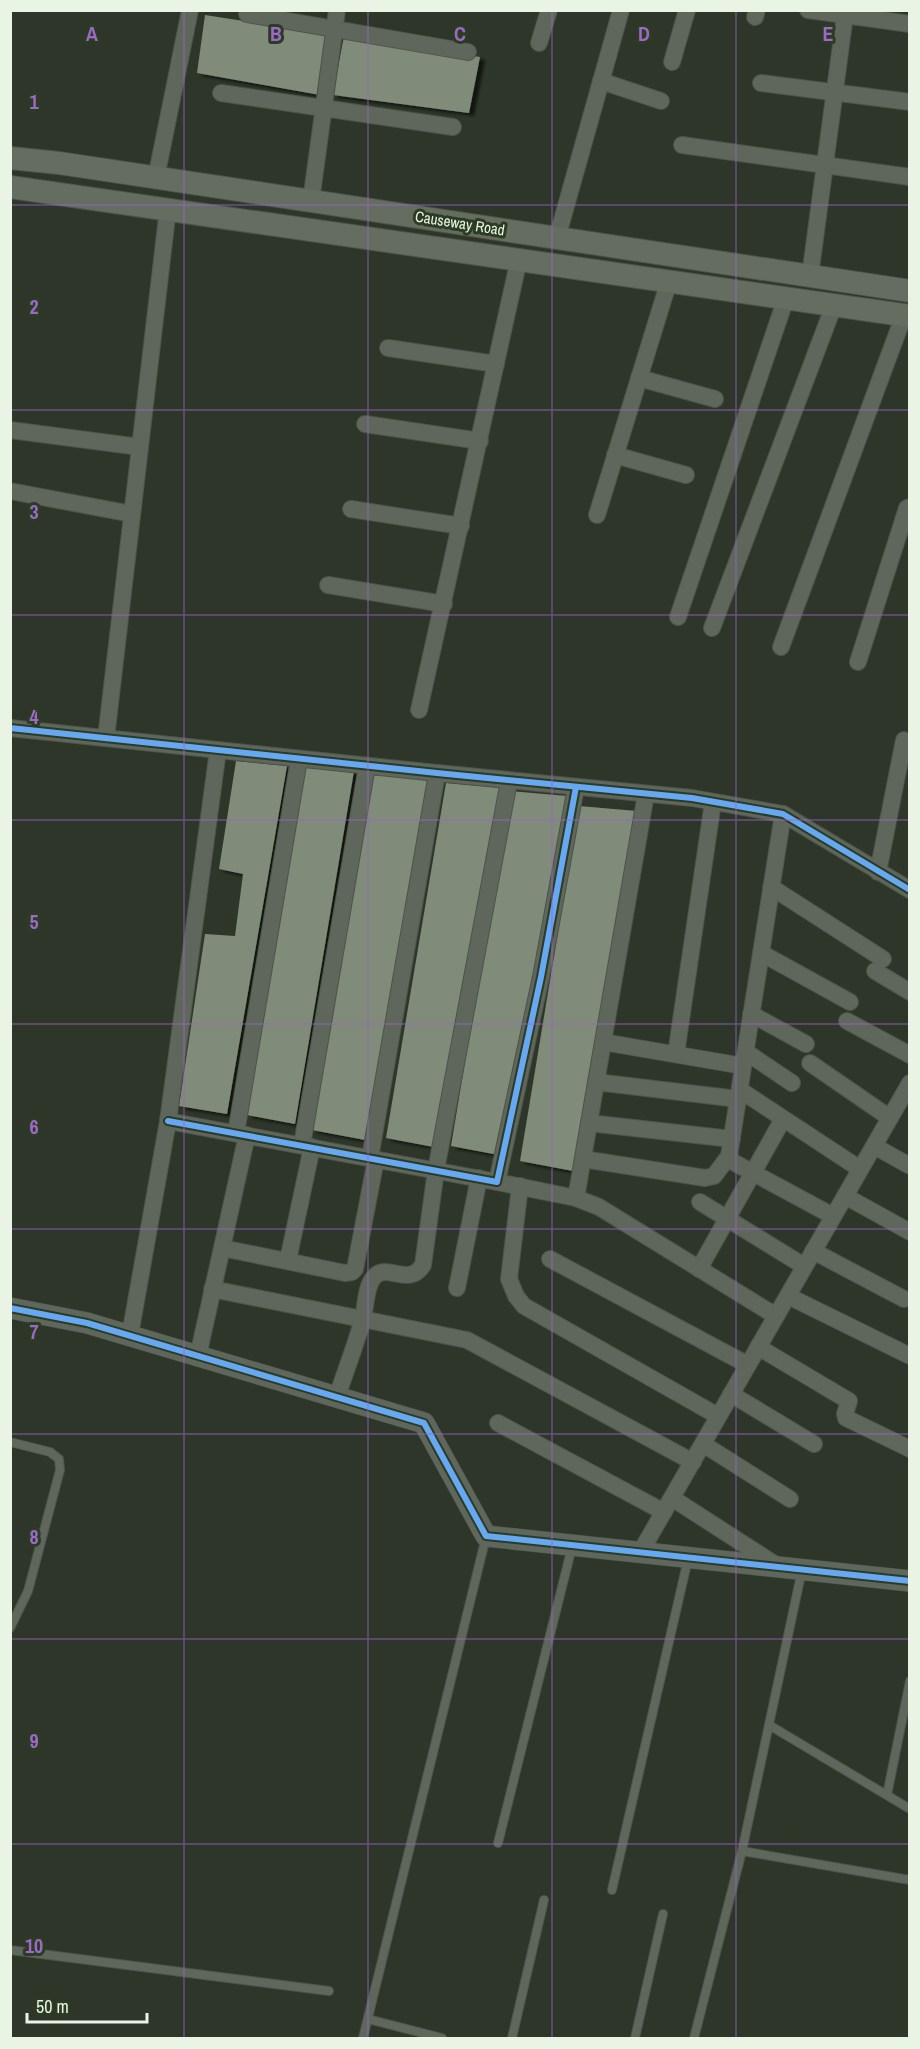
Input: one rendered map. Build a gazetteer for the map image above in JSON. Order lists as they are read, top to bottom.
{
  "streets": {
    "main road": ["Causeway Road"]
  },
  "scale_bar": "50 m",
  "grid": {
    "columns": [
      "A",
      "B",
      "C",
      "D",
      "E"
    ],
    "rows": [
      "1",
      "2",
      "3",
      "4",
      "5",
      "6",
      "7",
      "8",
      "9",
      "10"
    ]
  }
}
